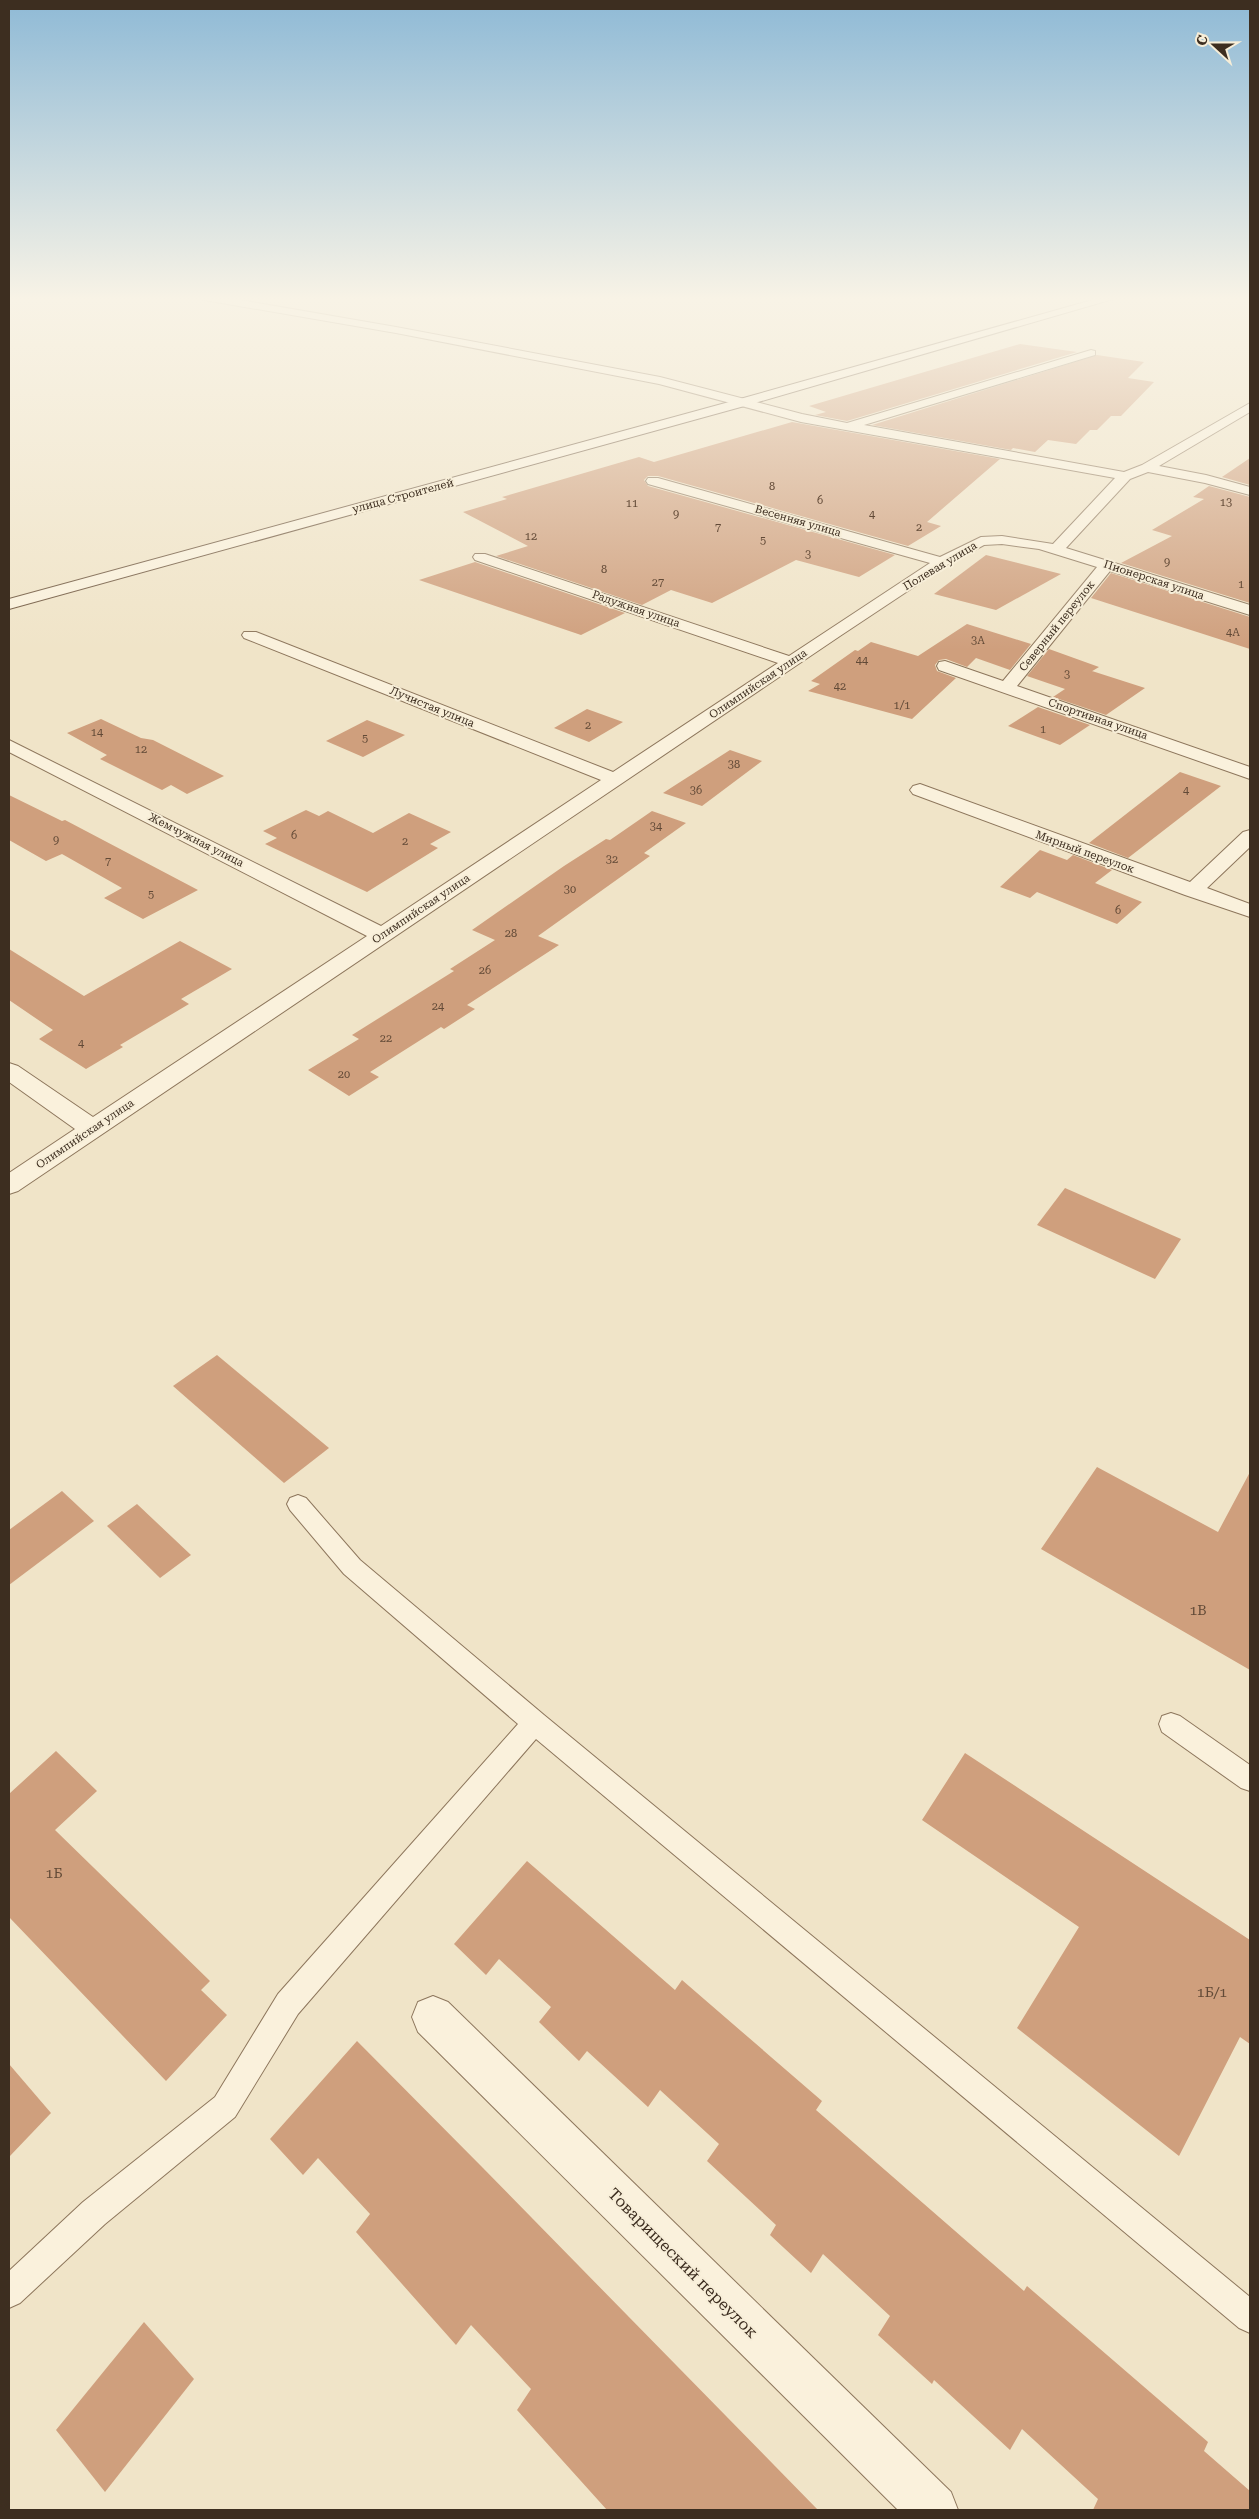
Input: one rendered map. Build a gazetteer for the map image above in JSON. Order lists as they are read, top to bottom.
{
  "streets": {
    "street": [
      "улица Строителей",
      "Весенняя улица",
      "Полевая улица",
      "Пионерская улица",
      "Радужная улица",
      "Северный переулок",
      "Олимпийская улица",
      "Лучистая улица",
      "Спортивная улица",
      "Жемчужная улица",
      "Мирный переулок",
      "Товарищеский переулок"
    ]
  },
  "crossings": [
    ["Весенняя улица", "Полевая улица"],
    ["Полевая улица", "Пионерская улица"],
    ["Полевая улица", "Олимпийская улица"],
    ["Пионерская улица", "Северный переулок"],
    ["Радужная улица", "Олимпийская улица"],
    ["Северный переулок", "Спортивная улица"],
    ["Олимпийская улица", "Лучистая улица"],
    ["Олимпийская улица", "Жемчужная улица"]
  ],
  "house_numbers": [
    "8",
    "6",
    "13",
    "11",
    "9",
    "4",
    "7",
    "2",
    "12",
    "5",
    "3",
    "9",
    "8",
    "27",
    "1",
    "4А",
    "3А",
    "44",
    "3",
    "42",
    "1/1",
    "2",
    "1",
    "14",
    "5",
    "12",
    "38",
    "36",
    "4",
    "34",
    "6",
    "9",
    "2",
    "32",
    "7",
    "30",
    "5",
    "6",
    "28",
    "26",
    "24",
    "22",
    "4",
    "20",
    "1В",
    "1Б",
    "1Б/1"
  ],
  "north": "left"
}
